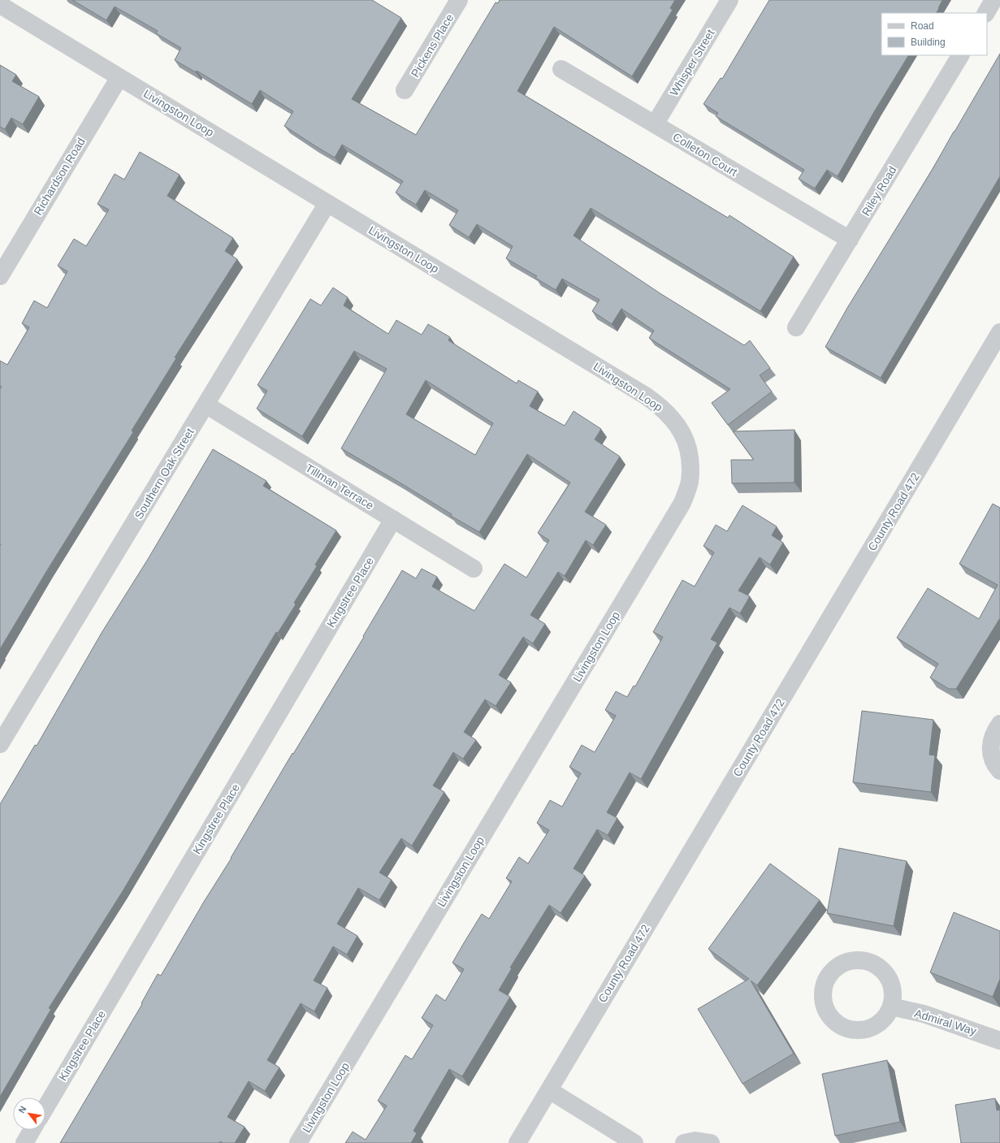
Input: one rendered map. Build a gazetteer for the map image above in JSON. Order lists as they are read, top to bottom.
{
  "streets": {
    "street": [
      "Pickens Place",
      "Whisper Street",
      "Livingston Loop",
      "Colleton Court",
      "Richardson Road",
      "Riley Road",
      "Southern Oak Street",
      "Tillman Terrace",
      "County Road 472",
      "Kingstree Place",
      "Admiral Way"
    ]
  },
  "crossings": [
    ["Whisper Street", "Colleton Court"],
    ["Livingston Loop", "Richardson Road"],
    ["Livingston Loop", "Southern Oak Street"],
    ["Colleton Court", "Riley Road"],
    ["Southern Oak Street", "Tillman Terrace"],
    ["Tillman Terrace", "Kingstree Place"]
  ],
  "legend": ["Road", "Building"],
  "north": "top left"
}
